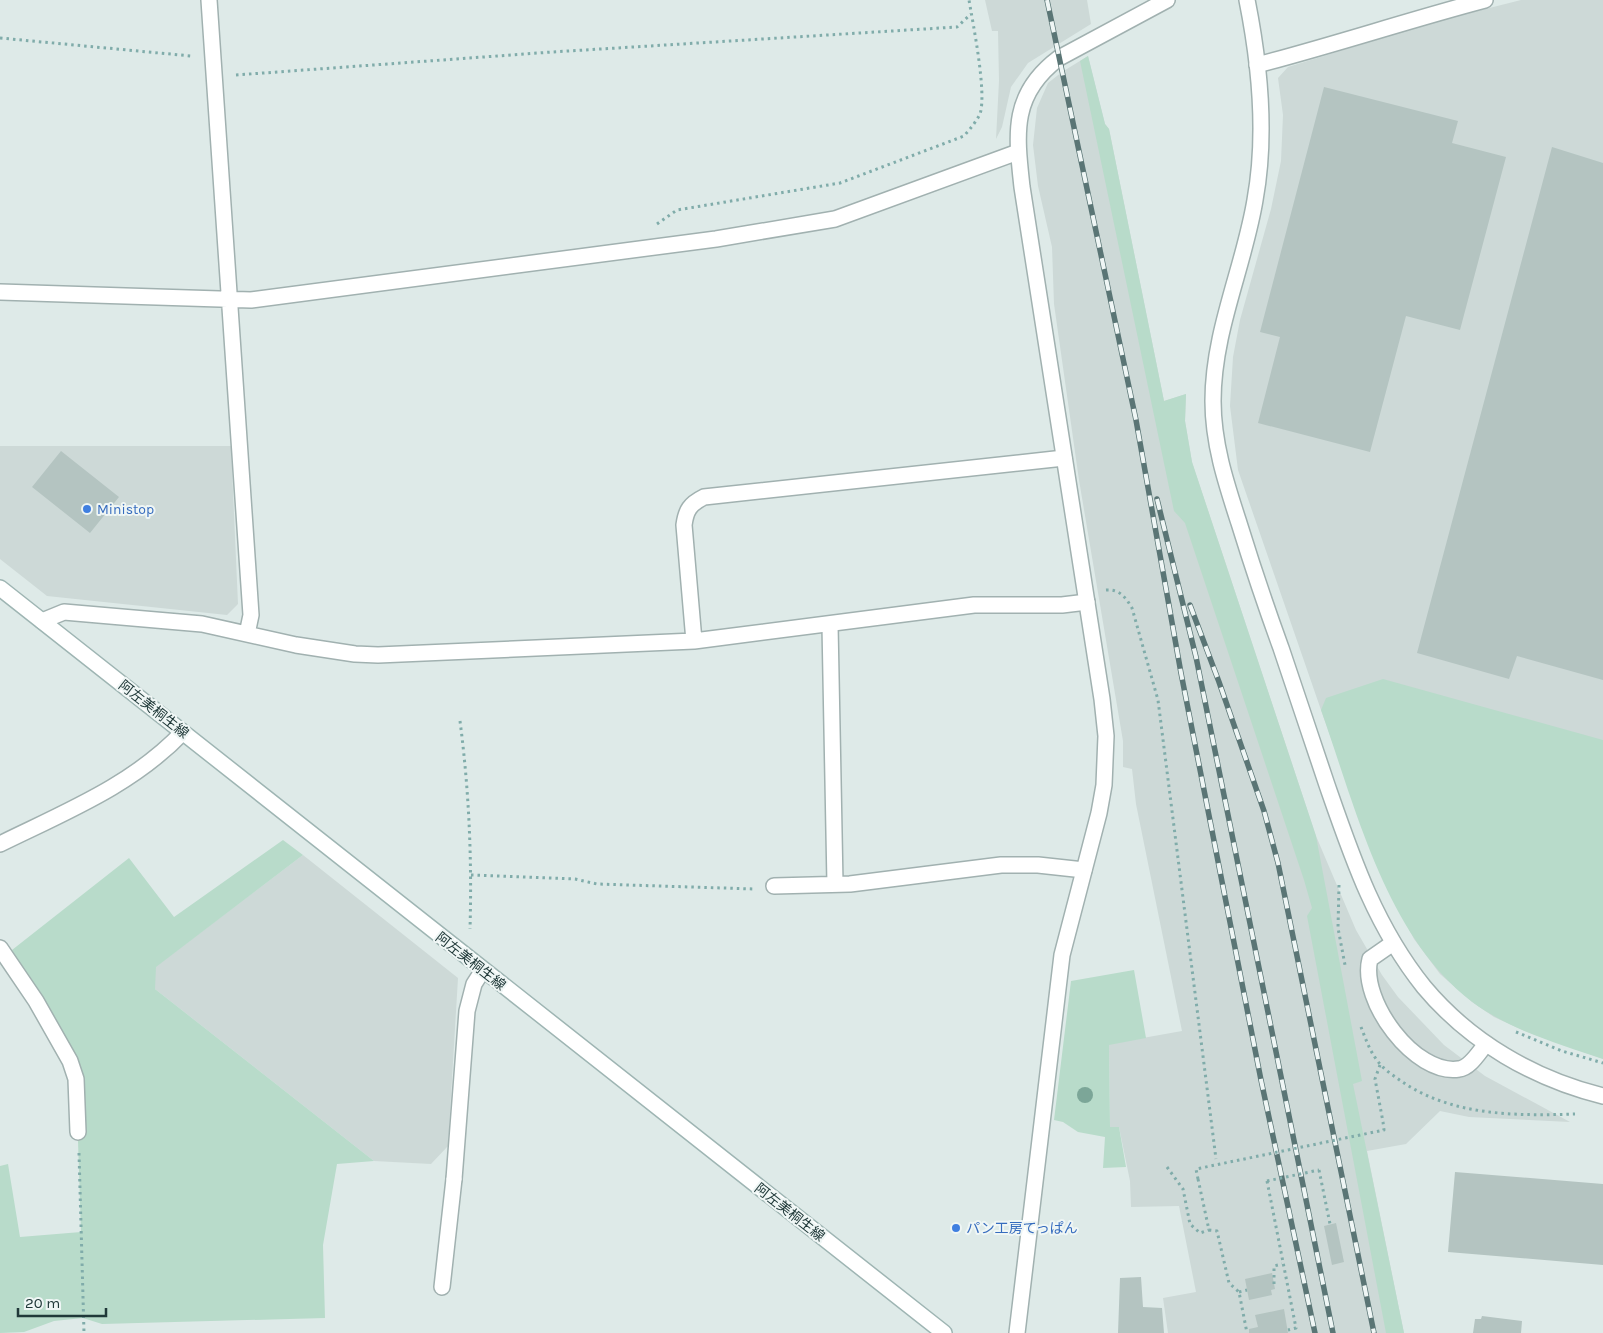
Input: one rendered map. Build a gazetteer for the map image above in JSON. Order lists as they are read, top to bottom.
{
  "streets": {
    "street": ["阿左美桐生線"]
  },
  "places": ["Ministop", "パン工房てっぱん"],
  "scale_bar": "20 m"
}
